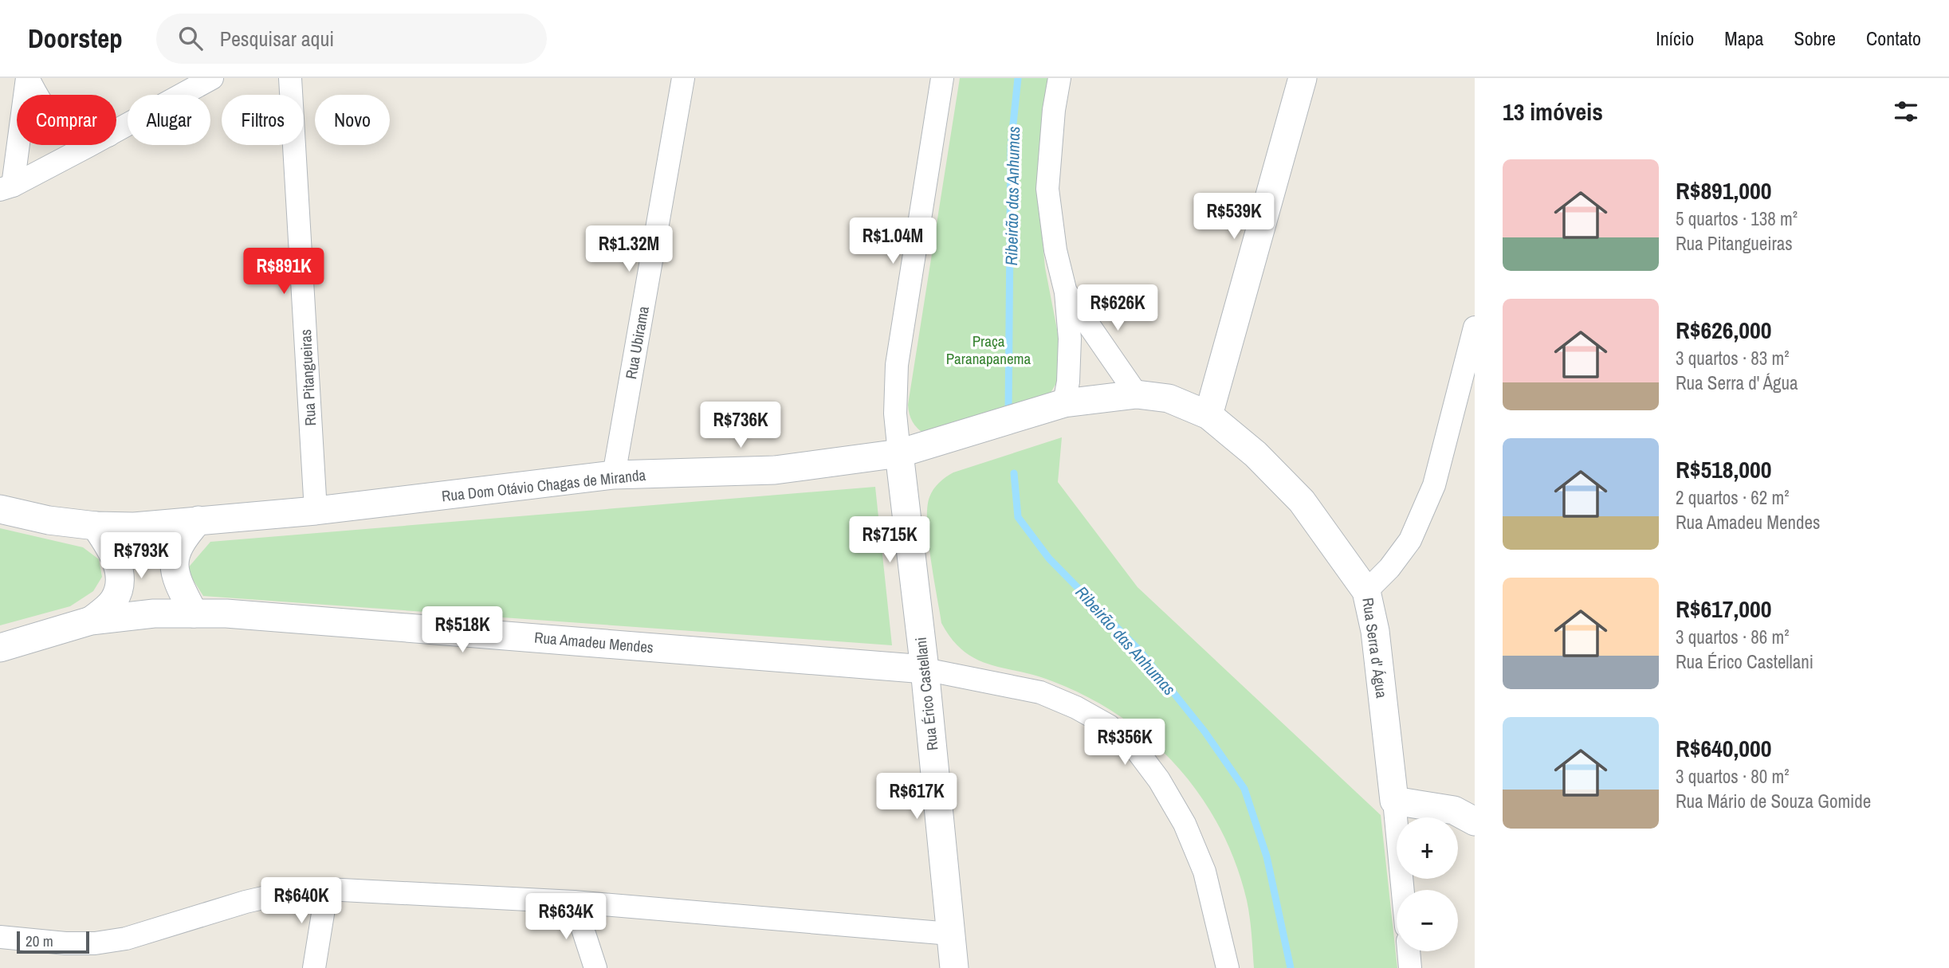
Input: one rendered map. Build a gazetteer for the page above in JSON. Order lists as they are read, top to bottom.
{
  "streets": {
    "street": [
      "Rua Ubirama",
      "Rua Pitangueiras",
      "Rua Dom Otávio Chagas de Miranda",
      "Rua Amadeu Mendes",
      "Rua Serra d' Água",
      "Rua Érico Castellani"
    ]
  },
  "crossings": [
    ["Rua Ubirama", "Rua Dom Otávio Chagas de Miranda"],
    ["Rua Pitangueiras", "Rua Dom Otávio Chagas de Miranda"],
    ["Rua Dom Otávio Chagas de Miranda", "Rua Serra d' Água"],
    ["Rua Dom Otávio Chagas de Miranda", "Rua Érico Castellani"],
    ["Rua Amadeu Mendes", "Rua Érico Castellani"]
  ],
  "water": ["Ribeirão das Anhumas"],
  "parks": ["Praça Paranapanema"],
  "scale_bar": "20 m",
  "page": {
    "header": "Doorstep",
    "search": "Pesquisar aqui",
    "nav": [
      "Início",
      "Mapa",
      "Sobre",
      "Contato"
    ],
    "heading": "13 imóveis",
    "chip": [
      "Comprar",
      "Alugar",
      "Filtros",
      "Novo"
    ],
    "list": [
      {
        "name": "R$891,000",
        "note": "5 quartos · 138 m² · Rua Pitangueiras"
      },
      {
        "name": "R$626,000",
        "note": "3 quartos · 83 m² · Rua Serra d' Água"
      },
      {
        "name": "R$518,000",
        "note": "2 quartos · 62 m² · Rua Amadeu Mendes"
      },
      {
        "name": "R$617,000",
        "note": "3 quartos · 86 m² · Rua Érico Castellani"
      },
      {
        "name": "R$640,000",
        "note": "3 quartos · 80 m² · Rua Mário de Souza Gomide"
      }
    ],
    "price": [
      "R$539K",
      "R$1.04M",
      "R$1.32M",
      "R$891K",
      "R$626K",
      "R$736K",
      "R$715K",
      "R$793K",
      "R$518K",
      "R$356K",
      "R$617K",
      "R$640K",
      "R$634K"
    ],
    "map_buttons": ["+", "−"],
    "scale": "20 m"
  }
}
